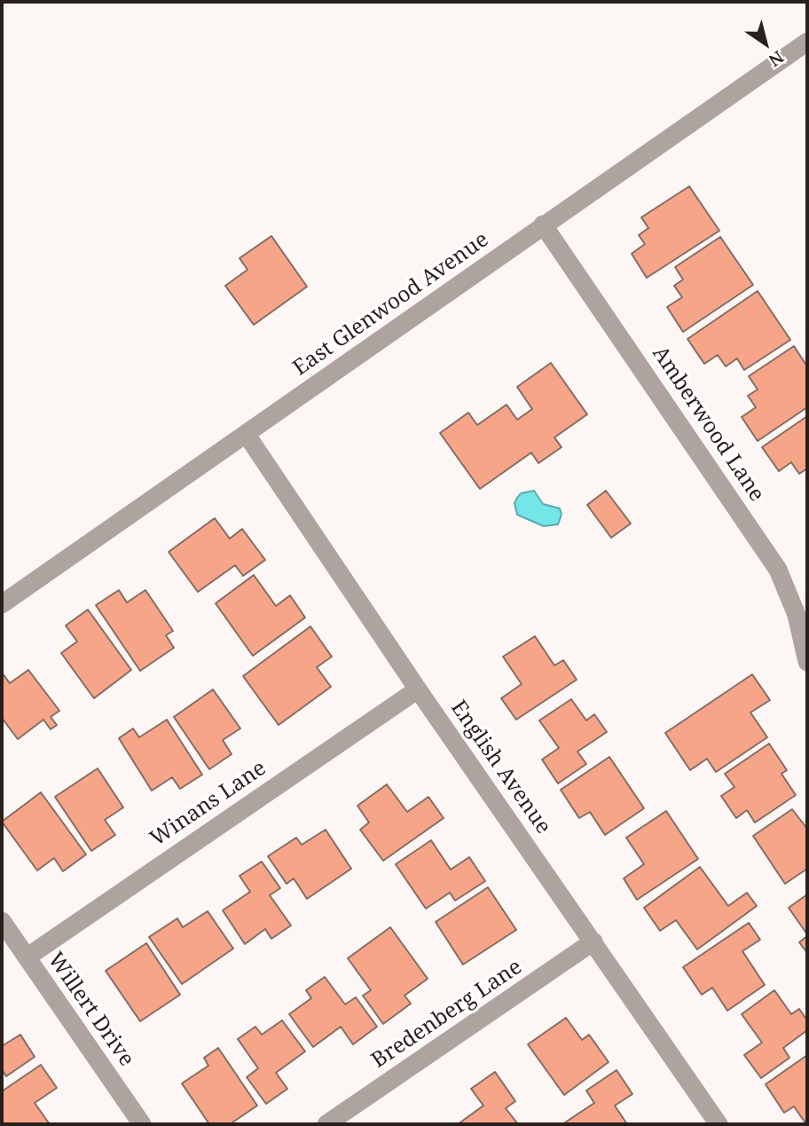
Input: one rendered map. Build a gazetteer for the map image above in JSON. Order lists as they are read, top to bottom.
{
  "streets": {
    "street": [
      "East Glenwood Avenue",
      "Amberwood Lane",
      "English Avenue",
      "Winans Lane",
      "Willert Drive",
      "Bredenberg Lane"
    ]
  },
  "crossings": [
    ["East Glenwood Avenue", "Amberwood Lane"],
    ["East Glenwood Avenue", "English Avenue"],
    ["English Avenue", "Winans Lane"],
    ["English Avenue", "Bredenberg Lane"],
    ["Winans Lane", "Willert Drive"]
  ],
  "north": "bottom right"
}
